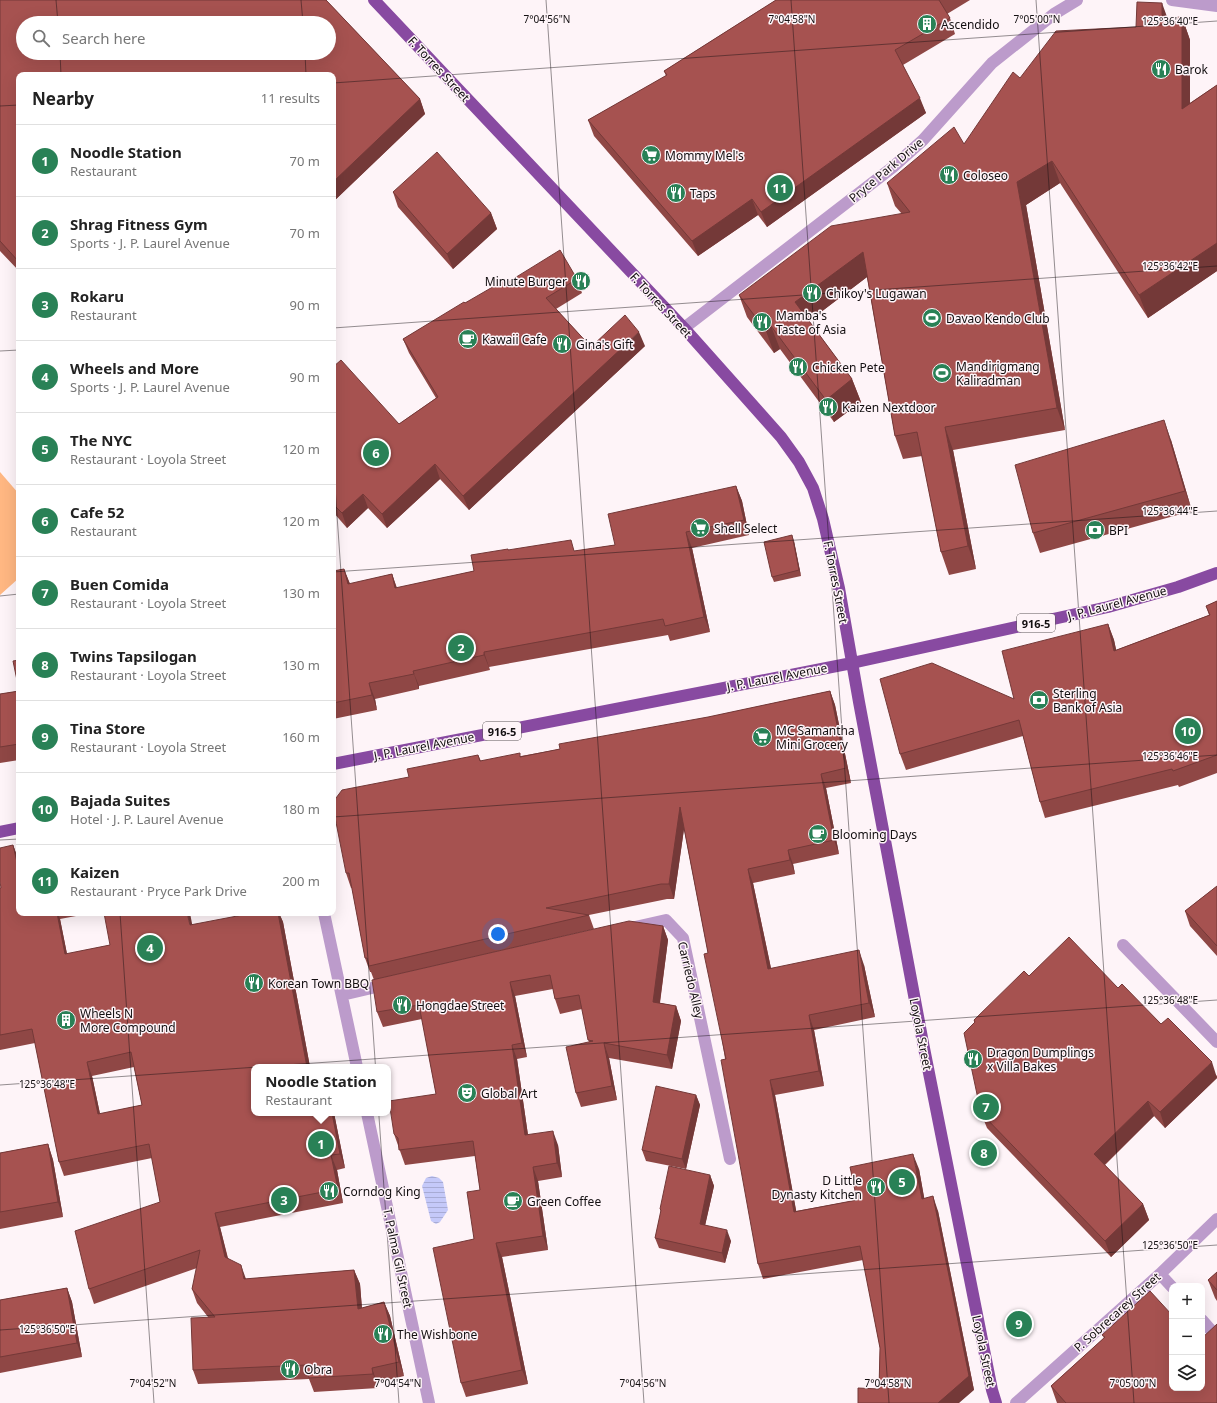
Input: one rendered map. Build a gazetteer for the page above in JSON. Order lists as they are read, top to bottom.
{
  "streets": {
    "main road": [
      "F. Torres Street",
      "J. P. Laurel Avenue",
      "916-5",
      "Loyola Street"
    ],
    "street": [
      "Pryce Park Drive",
      "Carriedo Alley",
      "T. Palma Gil Street",
      "P. Sobrecarey Street"
    ]
  },
  "crossings": [
    ["F. Torres Street", "Pryce Park Drive"],
    ["F. Torres Street", "J. P. Laurel Avenue"],
    ["F. Torres Street", "Loyola Street"],
    ["J. P. Laurel Avenue", "Loyola Street"]
  ],
  "places": {
    "building": ["Ascendido", "Wheels N More Compound"],
    "restaurant": [
      "Barok",
      "Coloseo",
      "Taps",
      "Minute Burger",
      "Chikoy's Lugawan",
      "Mamba's Taste of Asia",
      "Gina's Gift",
      "Chicken Pete",
      "Kaizen Nextdoor",
      "Korean Town BBQ",
      "Hongdae Street",
      "Dragon Dumplings x Villa Bakes",
      "D Little Dynasty Kitchen",
      "Corndog King",
      "The Wishbone",
      "Obra"
    ],
    "supermarket": ["Mommy Mel's", "Shell Select", "MC Samantha Mini Grocery"],
    "sports": ["Davao Kendo Club", "Mandirigmang Kaliradman"],
    "cafe": ["Kawaii Cafe", "Blooming Days", "Green Coffee"],
    "bank": ["BPI", "Sterling Bank of Asia"],
    "theatre": ["Global Art"]
  },
  "page": {
    "search": "Search here",
    "heading": ["Nearby", "11 results"],
    "list": [
      {
        "mark": "1",
        "name": "Noodle Station",
        "note": "Restaurant",
        "value": "70 m"
      },
      {
        "mark": "2",
        "name": "Shrag Fitness Gym",
        "note": "Sports · J. P. Laurel Avenue",
        "value": "70 m"
      },
      {
        "mark": "3",
        "name": "Rokaru",
        "note": "Restaurant",
        "value": "90 m"
      },
      {
        "mark": "4",
        "name": "Wheels and More",
        "note": "Sports · J. P. Laurel Avenue",
        "value": "90 m"
      },
      {
        "mark": "5",
        "name": "The NYC",
        "note": "Restaurant · Loyola Street",
        "value": "120 m"
      },
      {
        "mark": "6",
        "name": "Cafe 52",
        "note": "Restaurant",
        "value": "120 m"
      },
      {
        "mark": "7",
        "name": "Buen Comida",
        "note": "Restaurant · Loyola Street",
        "value": "130 m"
      },
      {
        "mark": "8",
        "name": "Twins Tapsilogan",
        "note": "Restaurant · Loyola Street",
        "value": "130 m"
      },
      {
        "mark": "9",
        "name": "Tina Store",
        "note": "Restaurant · Loyola Street",
        "value": "160 m"
      },
      {
        "mark": "10",
        "name": "Bajada Suites",
        "note": "Hotel · J. P. Laurel Avenue",
        "value": "180 m"
      },
      {
        "mark": "11",
        "name": "Kaizen",
        "note": "Restaurant · Pryce Park Drive",
        "value": "200 m"
      }
    ],
    "pins": [
      "11",
      "6",
      "2",
      "10",
      "4",
      "7",
      "1",
      "8",
      "5",
      "3",
      "9"
    ],
    "popup": ["Noodle Station", "Restaurant"],
    "map_buttons": ["+", "−"]
  },
  "coordinates": [
    "7°04'56\"N",
    "7°04'58\"N",
    "7°05'00\"N",
    "125°36'40\"E",
    "125°36'42\"E",
    "125°36'44\"E",
    "125°36'46\"E",
    "125°36'48\"E",
    "125°36'50\"E",
    "7°04'52\"N",
    "7°04'54\"N"
  ]
}
